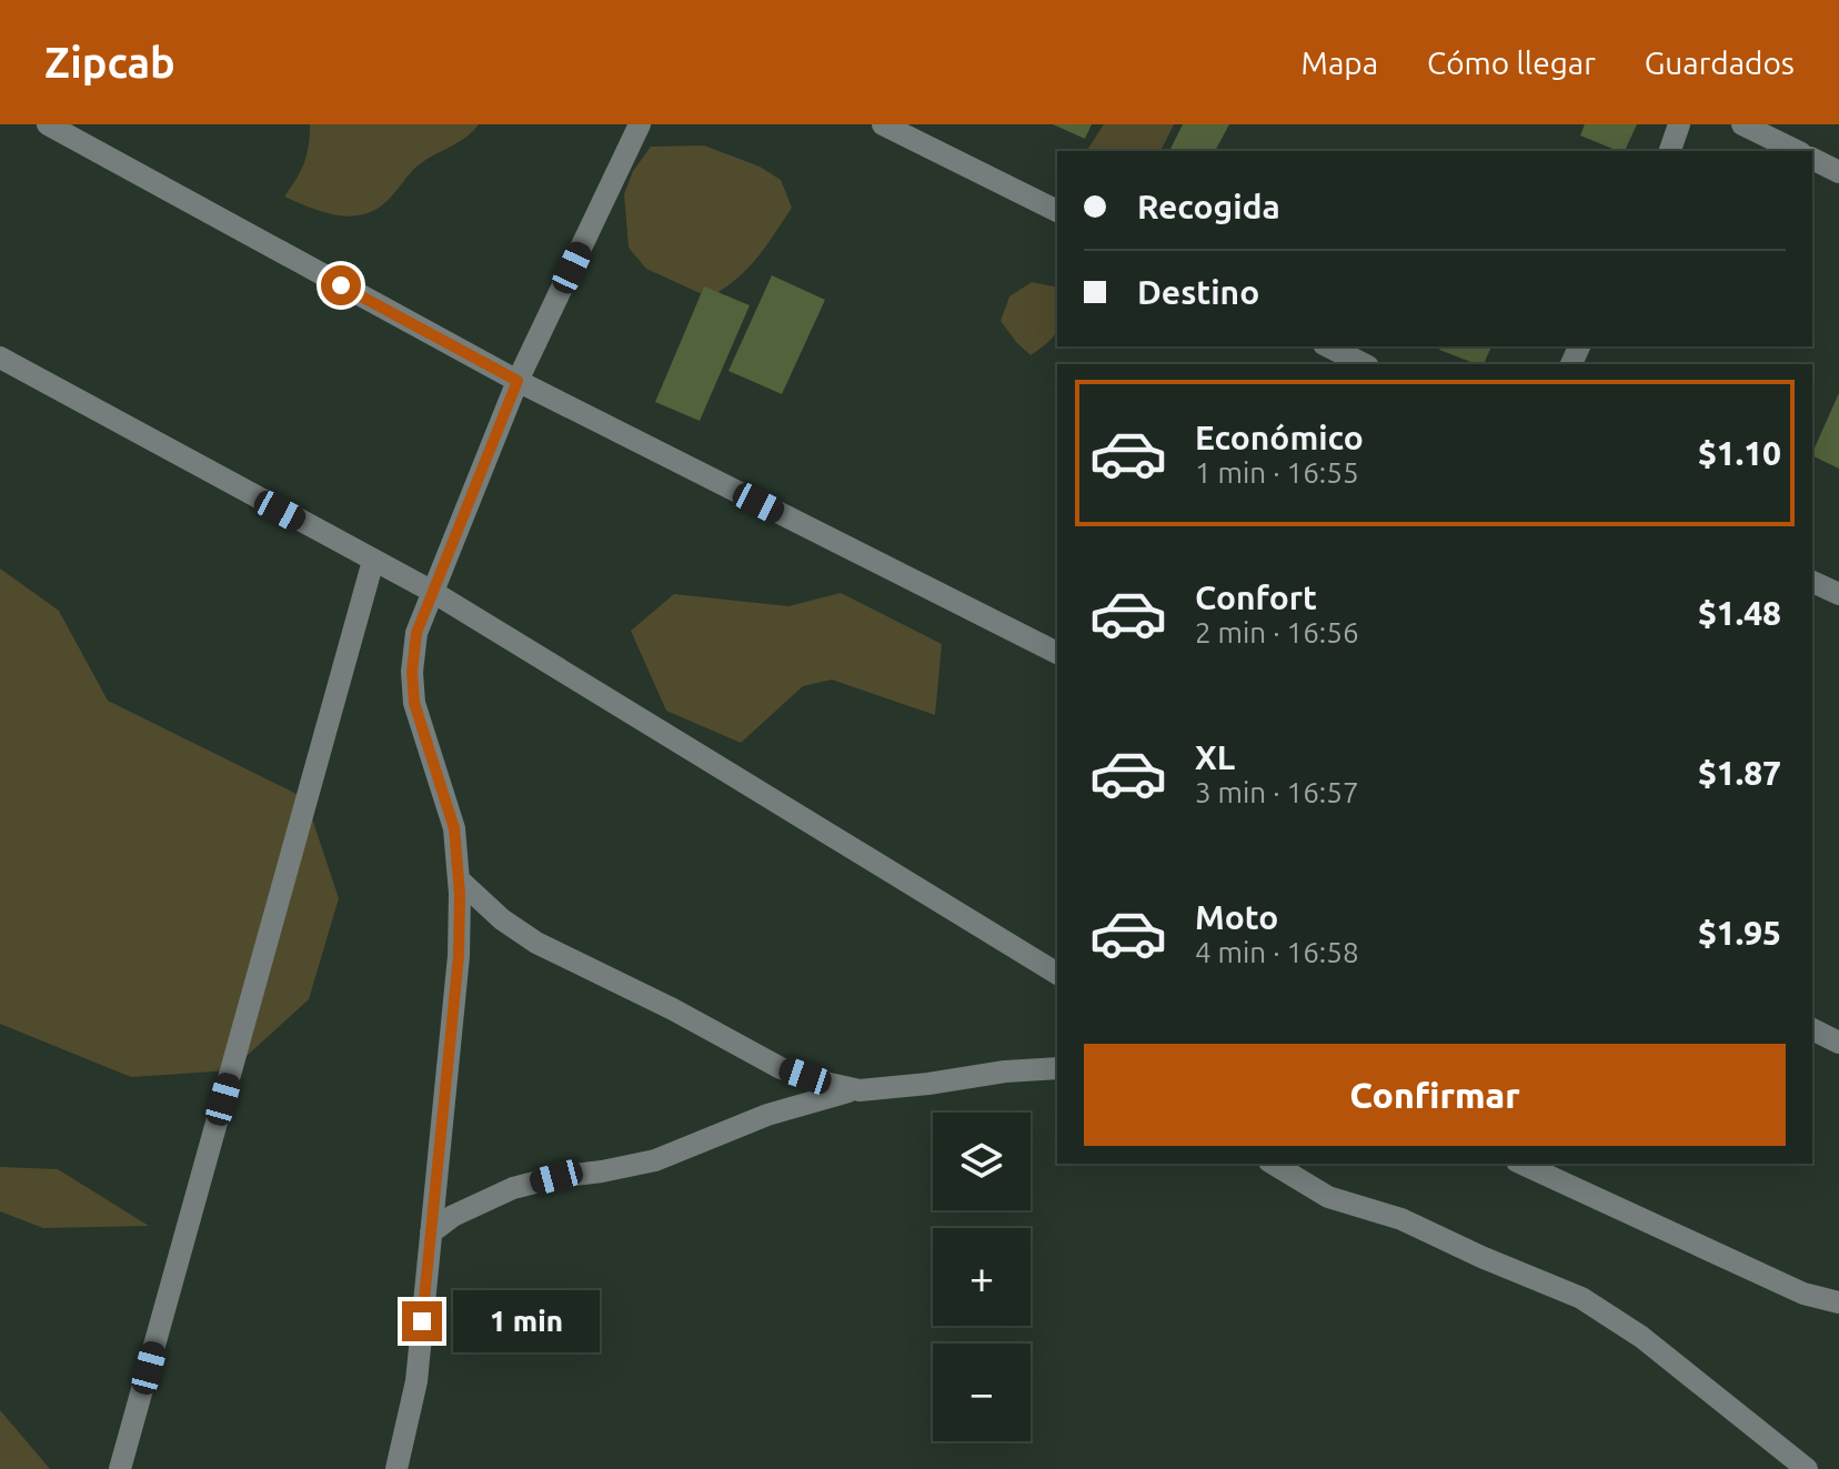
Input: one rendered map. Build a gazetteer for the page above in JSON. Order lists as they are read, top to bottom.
{
  "page": {
    "header": "Zipcab",
    "nav": ["Mapa", "Cómo llegar", "Guardados"],
    "banner": ["Recogida", "Destino"],
    "list": [
      {
        "name": "Económico",
        "note": "1 min · 16:55",
        "value": "$1.10"
      },
      {
        "name": "Confort",
        "note": "2 min · 16:56",
        "value": "$1.48"
      },
      {
        "name": "XL",
        "note": "3 min · 16:57",
        "value": "$1.87"
      },
      {
        "name": "Moto",
        "note": "4 min · 16:58",
        "value": "$1.95"
      }
    ],
    "buttons": "Confirmar",
    "map_buttons": ["+", "−"],
    "bubble": "1 min"
  }
}
